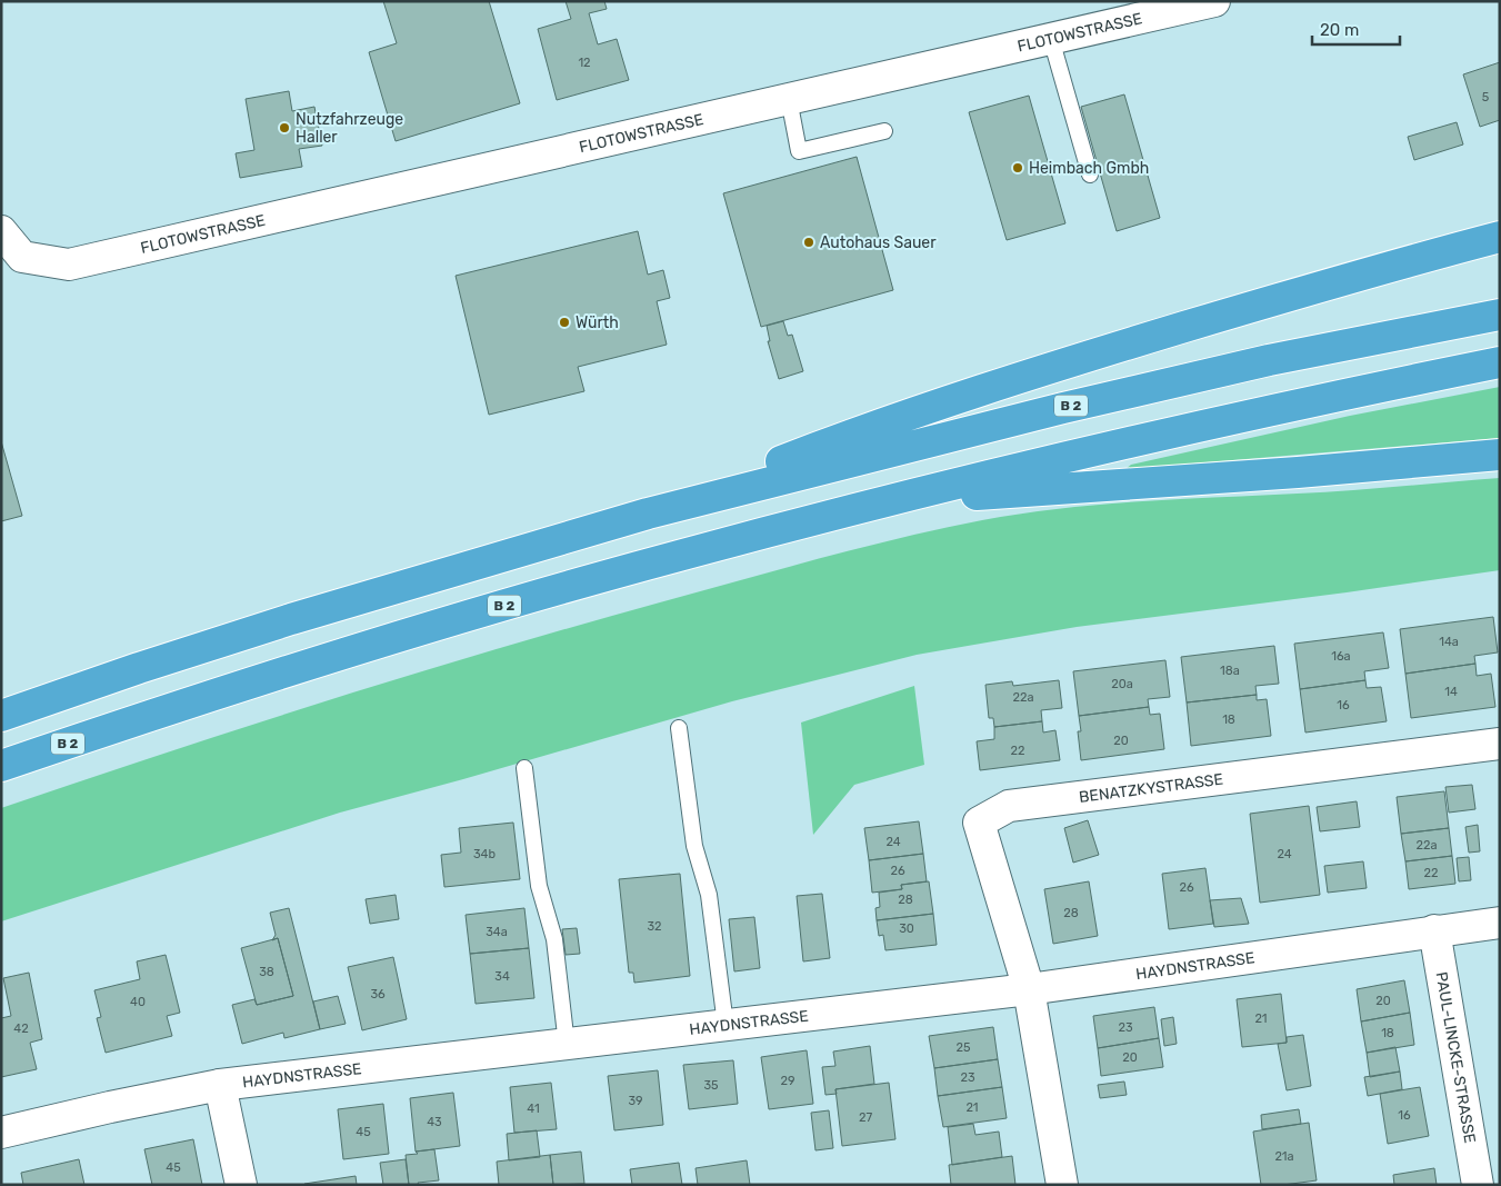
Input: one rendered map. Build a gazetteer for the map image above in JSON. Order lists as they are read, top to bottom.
{
  "streets": {
    "highway": ["B 2"],
    "street": [
      "FLOTOWSTRASSE",
      "BENATZKYSTRASSE",
      "HAYDNSTRASSE",
      "PAUL-LINCKE-STRASSE"
    ]
  },
  "crossings": [
    ["BENATZKYSTRASSE", "HAYDNSTRASSE"],
    ["HAYDNSTRASSE", "PAUL-LINCKE-STRASSE"]
  ],
  "places": [
    "Nutzfahrzeuge Haller",
    "Heimbach Gmbh",
    "Autohaus Sauer",
    "Würth"
  ],
  "house_numbers": [
    "12",
    "5",
    "14a",
    "16a",
    "18a",
    "20a",
    "14",
    "22a",
    "16",
    "18",
    "20",
    "22",
    "24",
    "22a",
    "34b",
    "24",
    "26",
    "22",
    "26",
    "28",
    "28",
    "32",
    "30",
    "34a",
    "38",
    "34",
    "36",
    "20",
    "40",
    "21",
    "23",
    "42",
    "18",
    "25",
    "20",
    "23",
    "29",
    "35",
    "39",
    "21",
    "41",
    "16",
    "27",
    "43",
    "45",
    "21a",
    "45"
  ],
  "scale_bar": "20 m"
}
